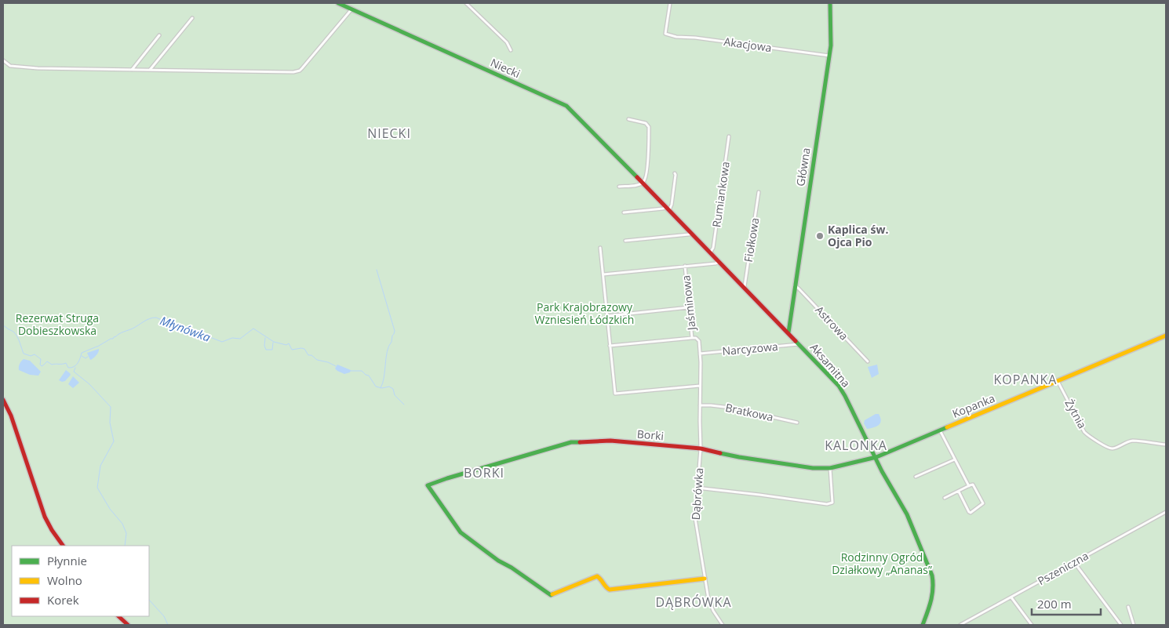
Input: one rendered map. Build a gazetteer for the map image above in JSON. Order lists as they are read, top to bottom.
{
  "streets": {
    "street": [
      "Akacjowa",
      "Niecki",
      "Główna",
      "Rumiankowa",
      "Fiołkowa",
      "Jaśminowa",
      "Astrowa",
      "Narcyzowa",
      "Aksamitna",
      "Kopanka",
      "Bratkowa",
      "Żytnia",
      "Borki",
      "Dąbrówka",
      "Pszeniczna"
    ]
  },
  "crossings": [
    ["Akacjowa", "Główna"],
    ["Niecki", "Aksamitna"],
    ["Główna", "Astrowa"],
    ["Główna", "Aksamitna"],
    ["Rumiankowa", "Aksamitna"],
    ["Fiołkowa", "Aksamitna"],
    ["Jaśminowa", "Narcyzowa"],
    ["Jaśminowa", "Bratkowa"],
    ["Jaśminowa", "Dąbrówka"],
    ["Narcyzowa", "Aksamitna"],
    ["Aksamitna", "Kopanka"],
    ["Aksamitna", "Borki"],
    ["Kopanka", "Żytnia"],
    ["Kopanka", "Borki"],
    ["Bratkowa", "Dąbrówka"],
    ["Borki", "Dąbrówka"]
  ],
  "districts": [
    "NIECKI",
    "KOPANKA",
    "KALONKA",
    "BORKI",
    "DĄBRÓWKA"
  ],
  "water": ["Młynówka"],
  "parks": ["Park Krajobrazowy Wzniesień Łódzkich", "Rezerwat Struga Dobieszkowska", "Rodzinny Ogród Działkowy „Ananas”"],
  "places": ["Kaplica św. Ojca Pio"],
  "legend": ["Płynnie", "Wolno", "Korek"],
  "scale_bar": "200 m"
}
